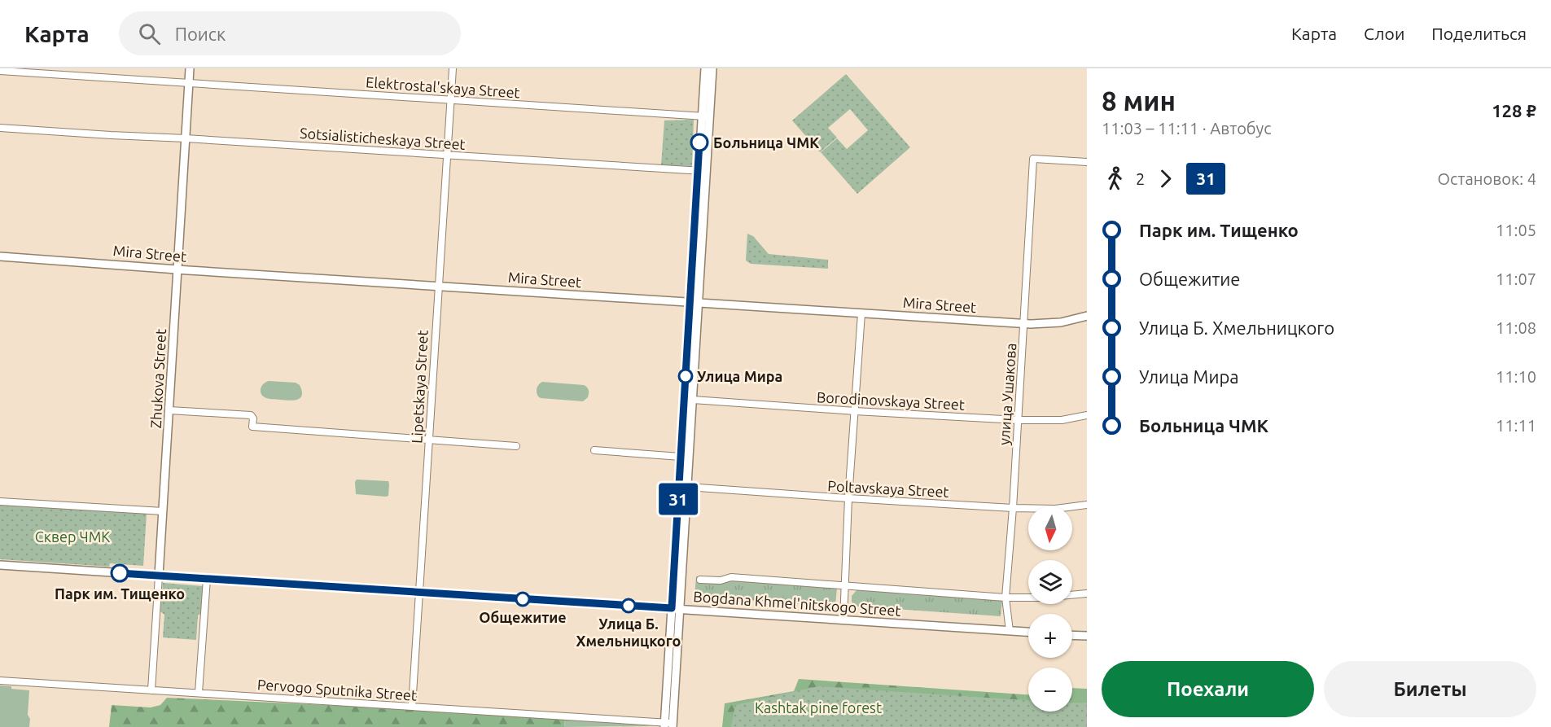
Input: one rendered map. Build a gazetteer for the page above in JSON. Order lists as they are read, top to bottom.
{
  "streets": {
    "main road": ["Mira Street", "Zhukova Street", "Bogdana Khmel'nitskogo Street"],
    "street": [
      "Elektrostal'skaya Street",
      "Sotsialisticheskaya Street",
      "Lipetskaya Street",
      "улица Ушакова",
      "Borodinovskaya Street",
      "Poltavskaya Street",
      "Pervogo Sputnika Street"
    ]
  },
  "crossings": [
    ["Elektrostal'skaya Street", "Zhukova Street"],
    ["Elektrostal'skaya Street", "Lipetskaya Street"],
    ["Sotsialisticheskaya Street", "Zhukova Street"],
    ["Sotsialisticheskaya Street", "Lipetskaya Street"],
    ["Mira Street", "Zhukova Street"],
    ["Mira Street", "Lipetskaya Street"],
    ["Mira Street", "улица Ушакова"],
    ["Zhukova Street", "Bogdana Khmel'nitskogo Street"],
    ["Zhukova Street", "Pervogo Sputnika Street"],
    ["Lipetskaya Street", "Bogdana Khmel'nitskogo Street"],
    ["Lipetskaya Street", "Pervogo Sputnika Street"],
    ["улица Ушакова", "Borodinovskaya Street"],
    ["улица Ушакова", "Poltavskaya Street"],
    ["улица Ушакова", "Bogdana Khmel'nitskogo Street"]
  ],
  "parks": ["Сквер ЧМК", "Kashtak pine forest"],
  "places": [
    "Больница ЧМК",
    "Улица Мира",
    "Парк им. Тищенко",
    "Общежитие",
    "Улица Б. Хмельницкого"
  ],
  "lines": ["bus line 31"],
  "north": "bottom",
  "page": {
    "header": "Карта",
    "search": "Поиск",
    "nav": ["Карта", "Слои", "Поделиться"],
    "on_map": "31",
    "heading": ["8 мин", "11:03 – 11:11 · Автобус", "128 ₽"],
    "legs": ["2", "31", "Остановок: 4"],
    "list": [
      {
        "name": "Парк им. Тищенко",
        "value": "11:05"
      },
      {
        "name": "Общежитие",
        "value": "11:07"
      },
      {
        "name": "Улица Б. Хмельницкого",
        "value": "11:08"
      },
      {
        "name": "Улица Мира",
        "value": "11:10"
      },
      {
        "name": "Больница ЧМК",
        "value": "11:11"
      }
    ],
    "map_buttons": ["+", "−"],
    "buttons": ["Поехали", "Билеты"]
  }
}
